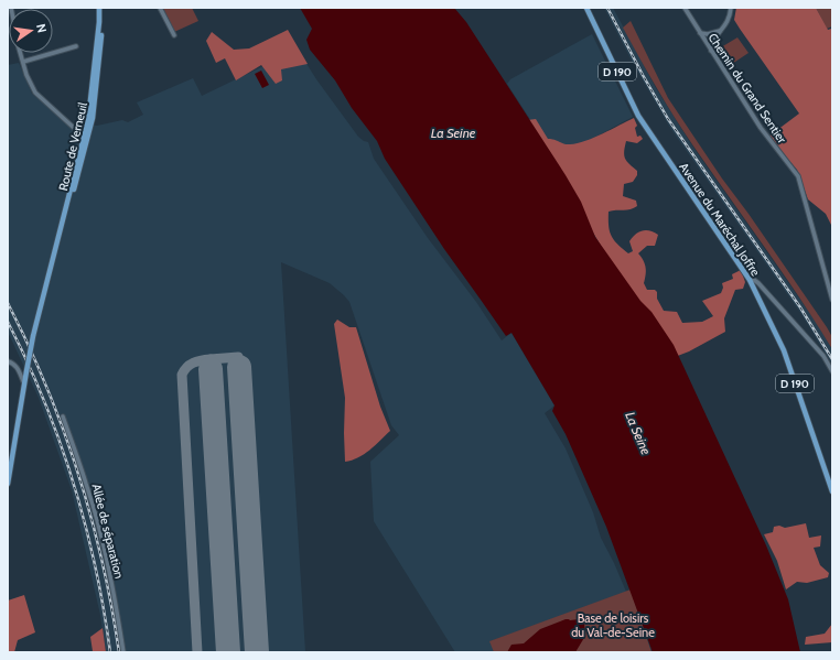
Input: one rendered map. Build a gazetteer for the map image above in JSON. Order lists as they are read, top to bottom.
{
  "streets": {
    "main road": ["D 190", "Route de Verneuil", "Avenue du Maréchal Joffre"],
    "street": ["Chemin du Grand Sentier", "Allée de séparation"]
  },
  "water": ["La Seine"],
  "parks": ["Base de loisirs du Val-de-Seine"],
  "north": "right"
}
